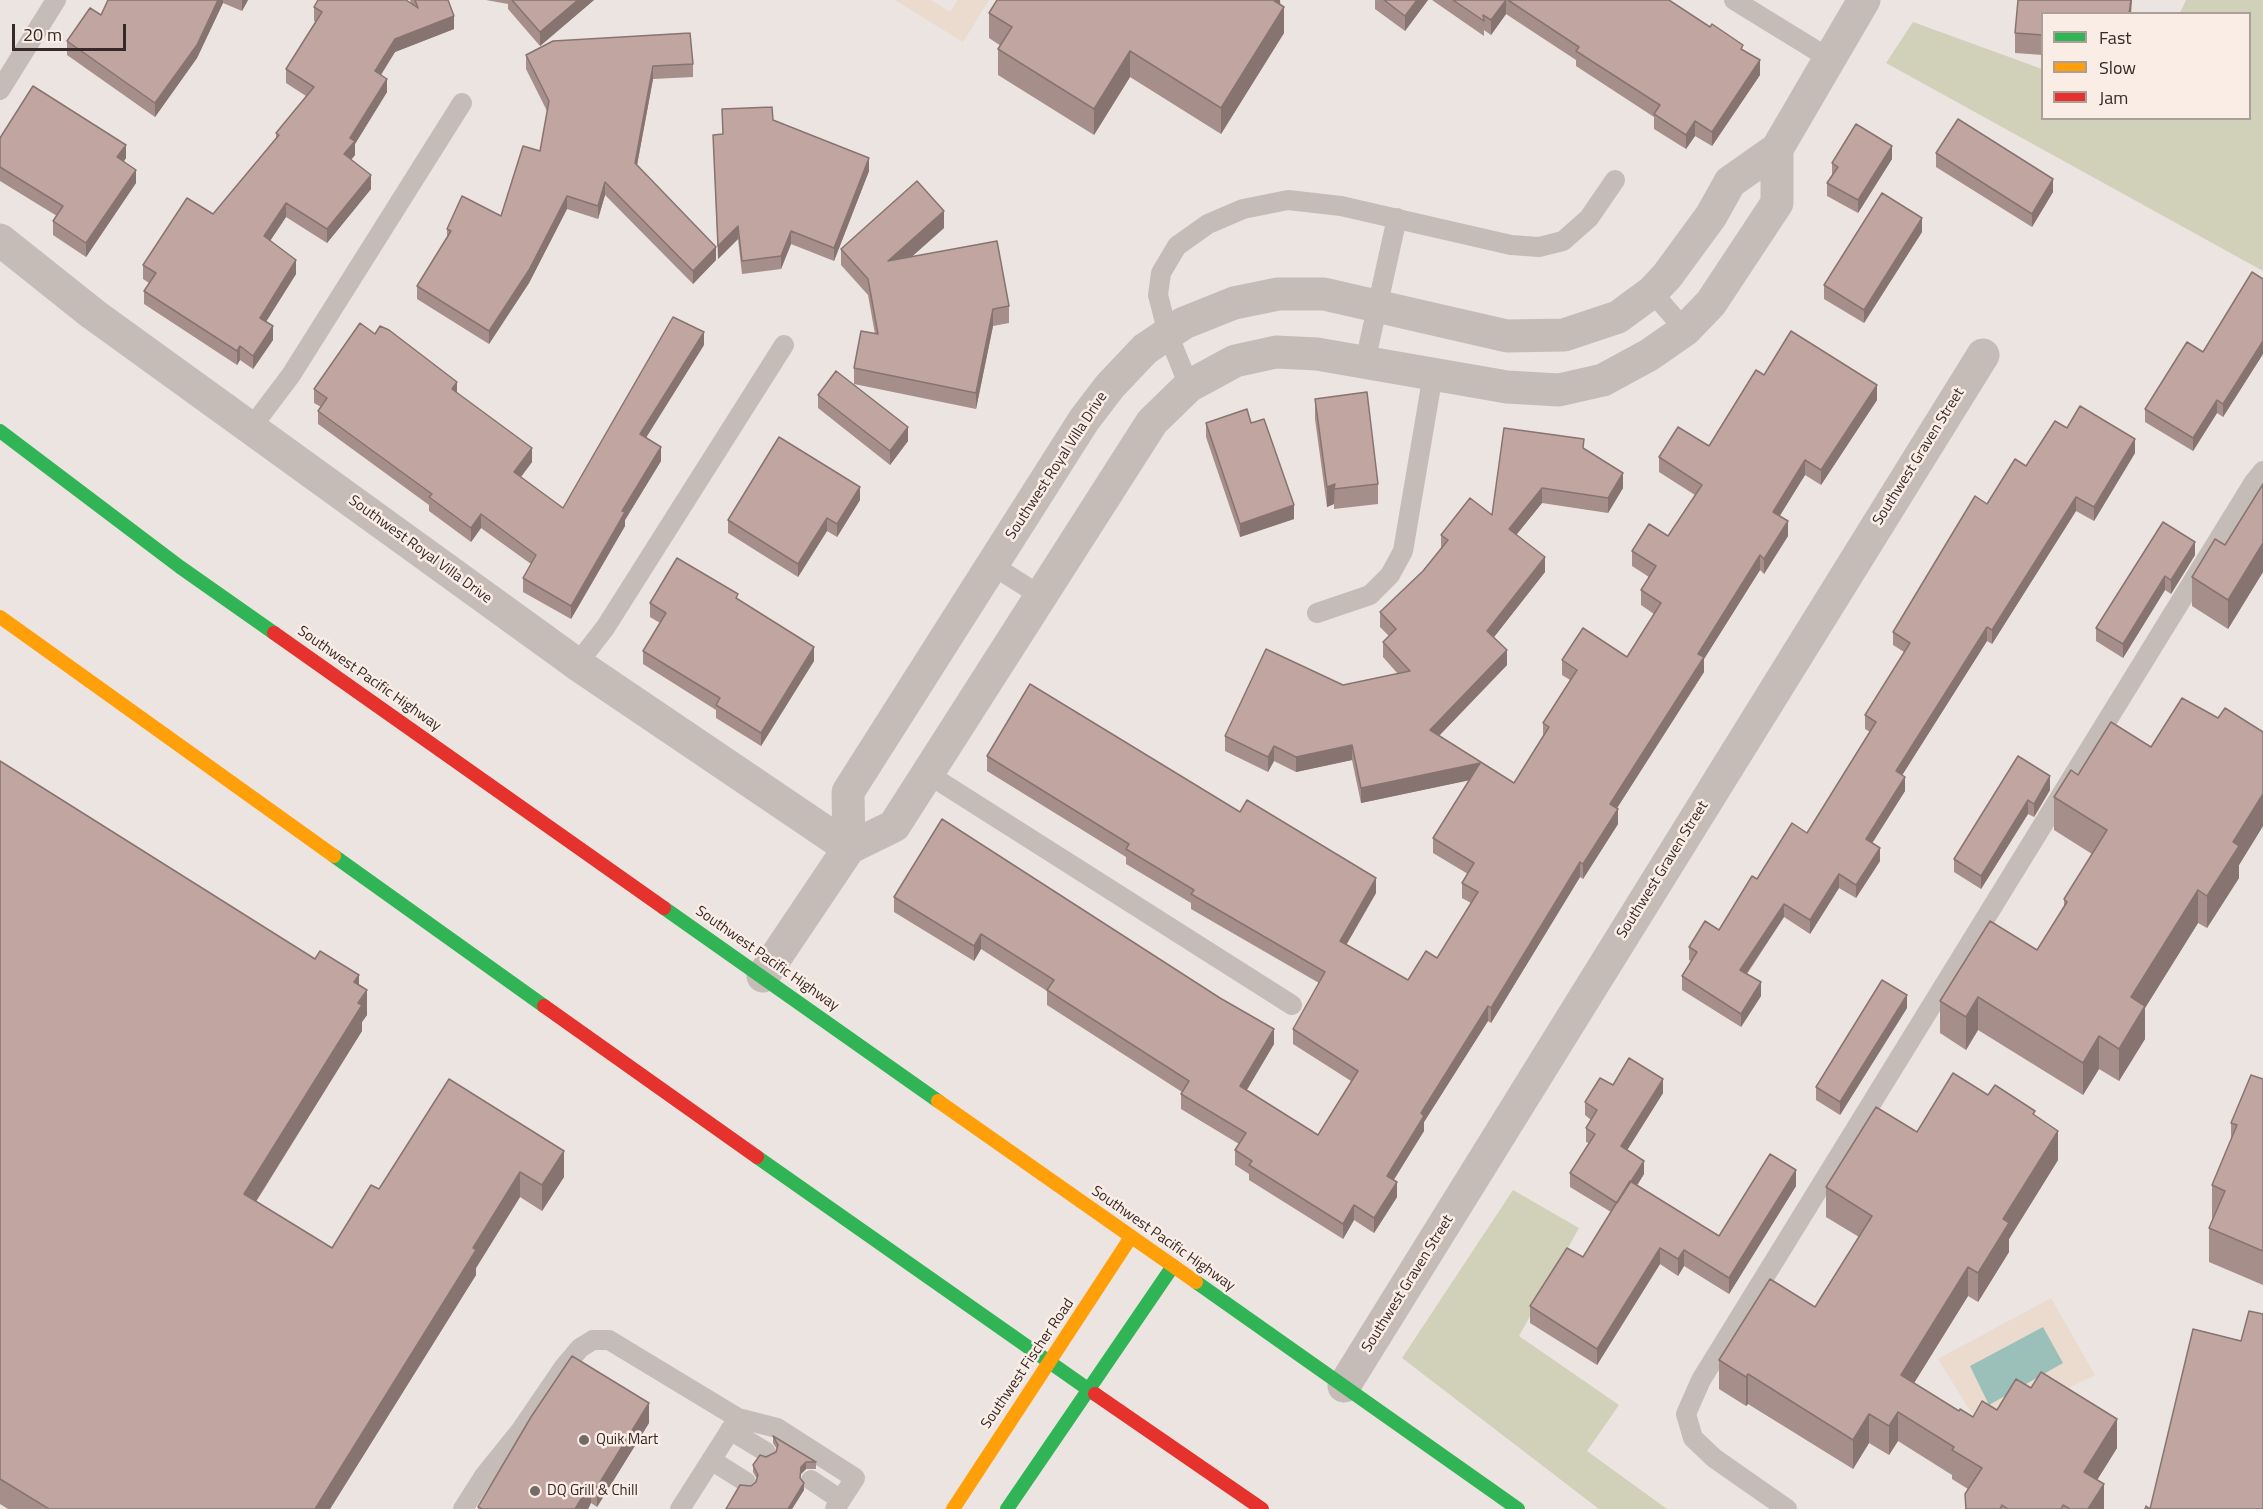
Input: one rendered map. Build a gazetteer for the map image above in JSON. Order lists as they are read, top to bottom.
{
  "streets": {
    "main road": ["Southwest Pacific Highway", "Southwest Fischer Road"],
    "street": ["Southwest Graven Street", "Southwest Royal Villa Drive"]
  },
  "crossings": [
    ["Southwest Graven Street", "Southwest Pacific Highway"],
    ["Southwest Pacific Highway", "Southwest Fischer Road"]
  ],
  "places": ["Quik Mart", "DQ Grill & Chill"],
  "legend": ["Fast", "Slow", "Jam"],
  "scale_bar": "20 m"
}
